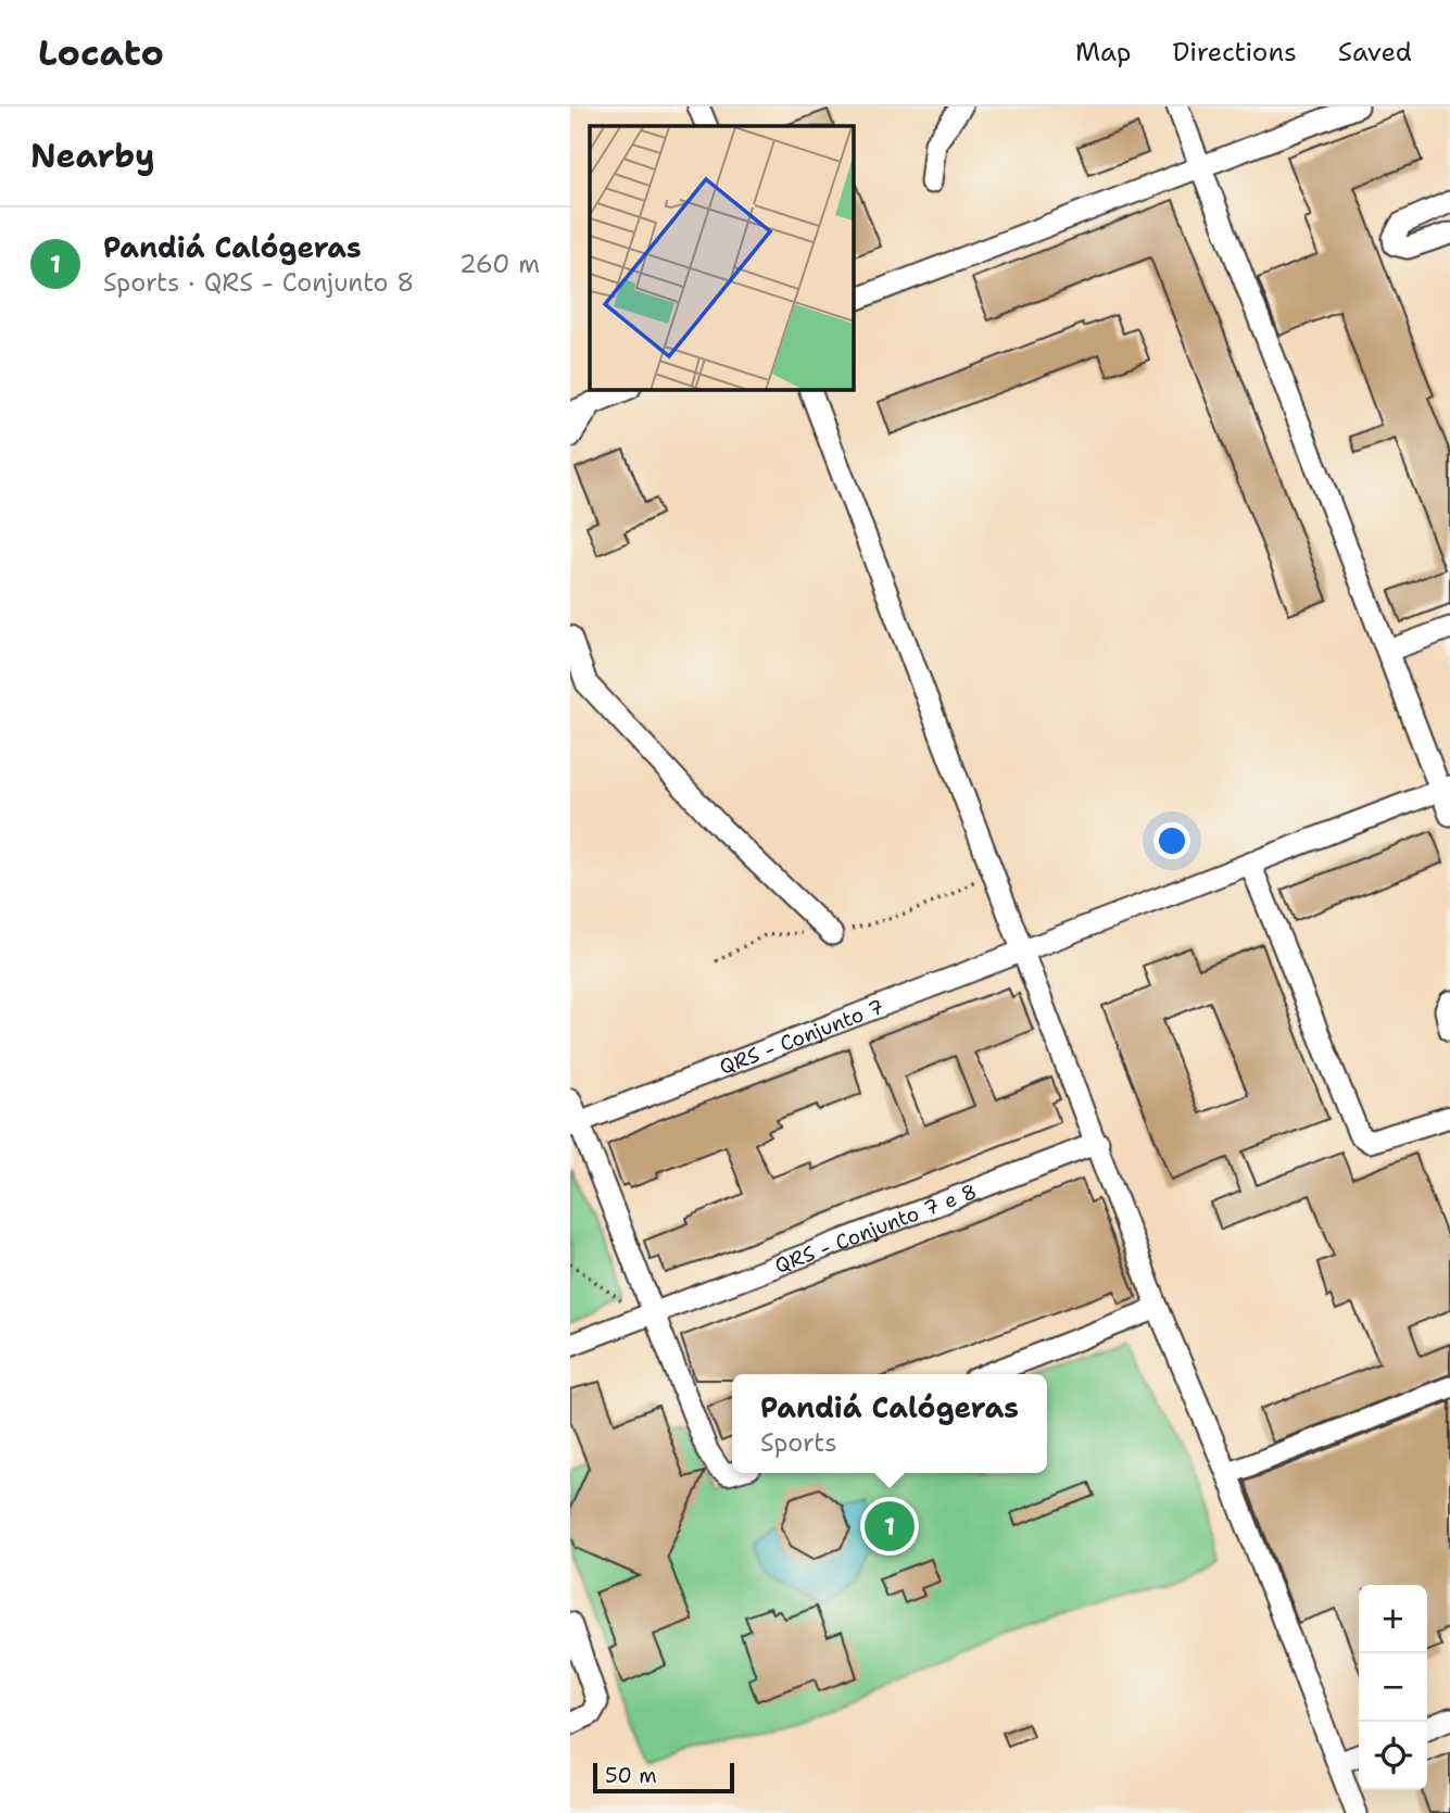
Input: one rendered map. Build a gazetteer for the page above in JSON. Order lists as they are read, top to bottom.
{
  "streets": {
    "street": ["QRS - Conjunto 7", "QRS - Conjunto 7 e 8"]
  },
  "scale_bar": "50 m",
  "page": {
    "header": "Locato",
    "nav": ["Map", "Directions", "Saved"],
    "heading": "Nearby",
    "list": [
      {
        "mark": "1",
        "name": "Pandiá Calógeras",
        "note": "Sports · QRS - Conjunto 8",
        "value": "260 m"
      }
    ],
    "popup": ["Pandiá Calógeras", "Sports"],
    "pins": "1",
    "map_buttons": ["+", "−"],
    "scale": "50 m"
  }
}
